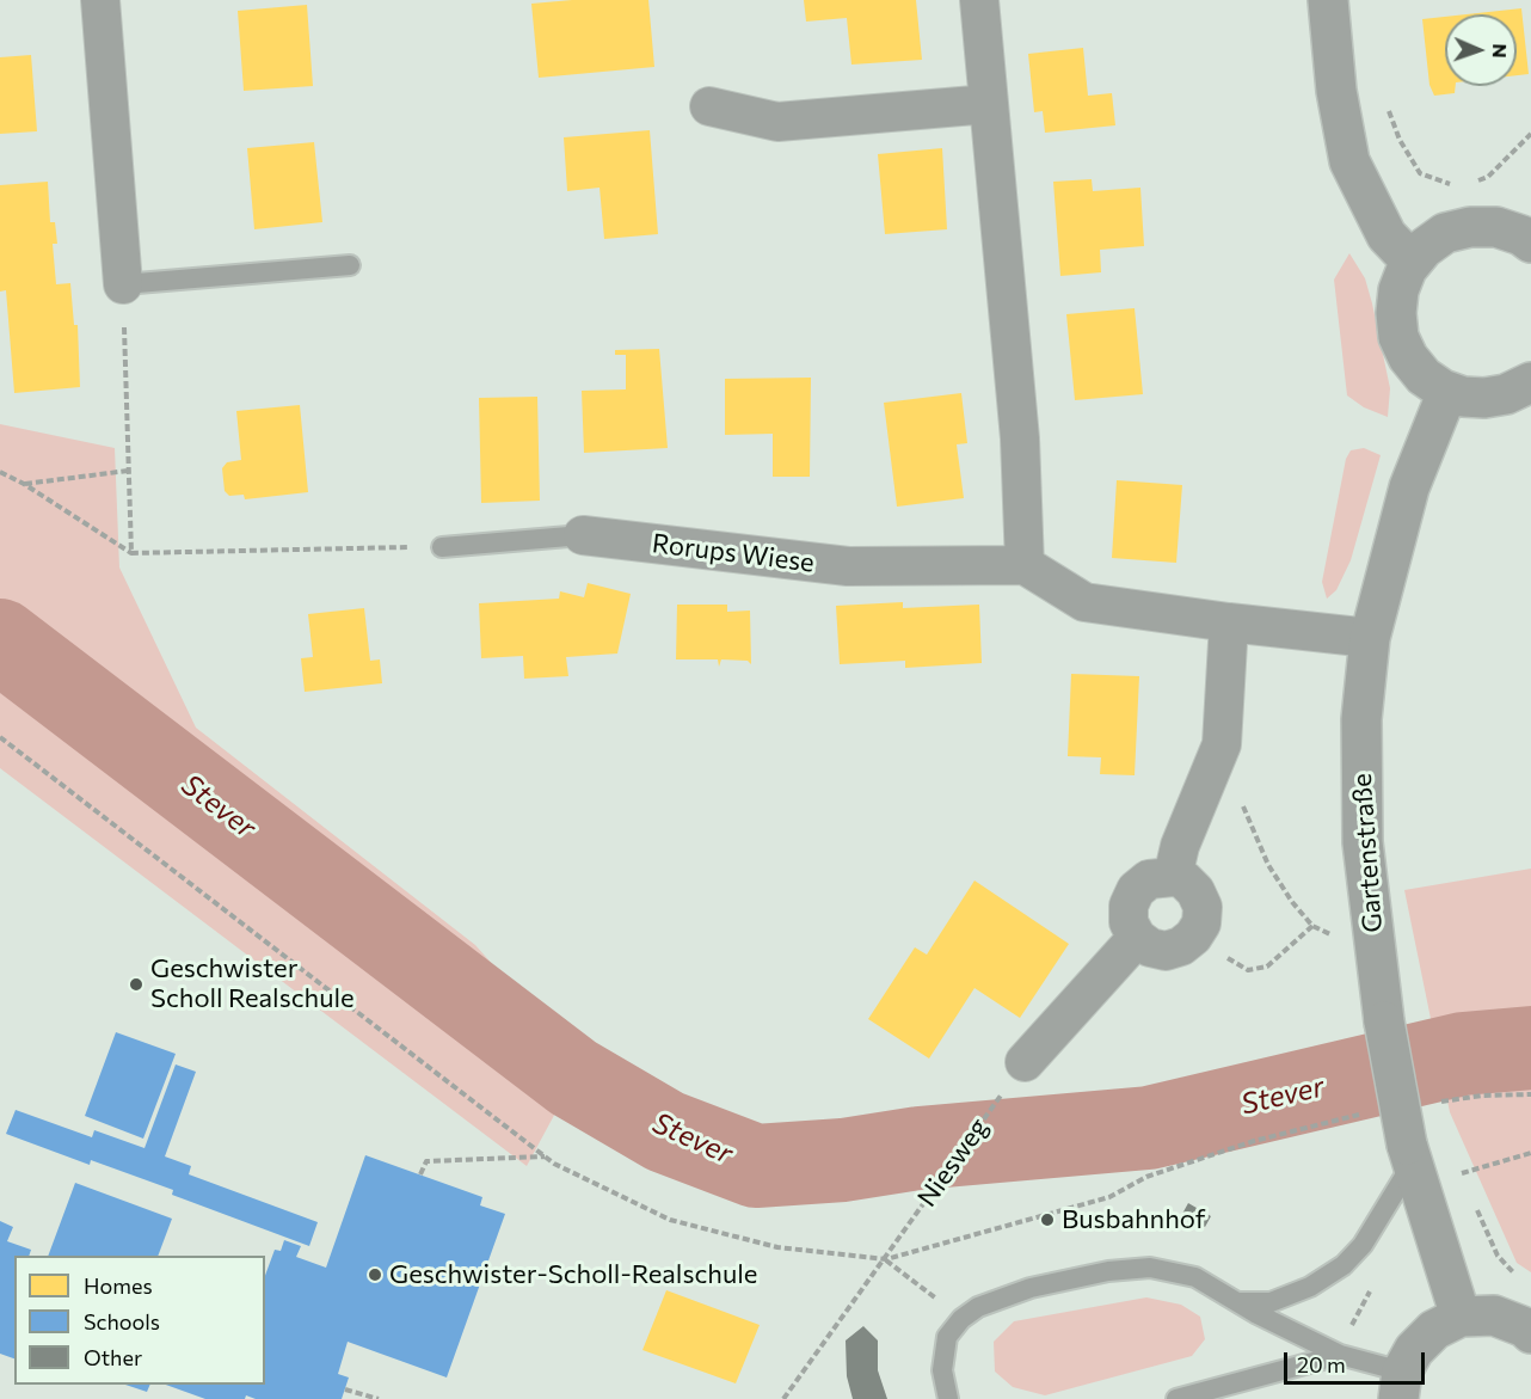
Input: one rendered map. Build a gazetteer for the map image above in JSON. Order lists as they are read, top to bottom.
{
  "streets": {
    "street": ["Rorups Wiese", "Gartenstraße"],
    "path": ["Niesweg"]
  },
  "water": ["Stever"],
  "places": ["Geschwister Scholl Realschule", "Busbahnhof", "Geschwister-Scholl-Realschule"],
  "legend": ["Homes", "Schools", "Other"],
  "scale_bar": "20 m",
  "north": "right"
}
